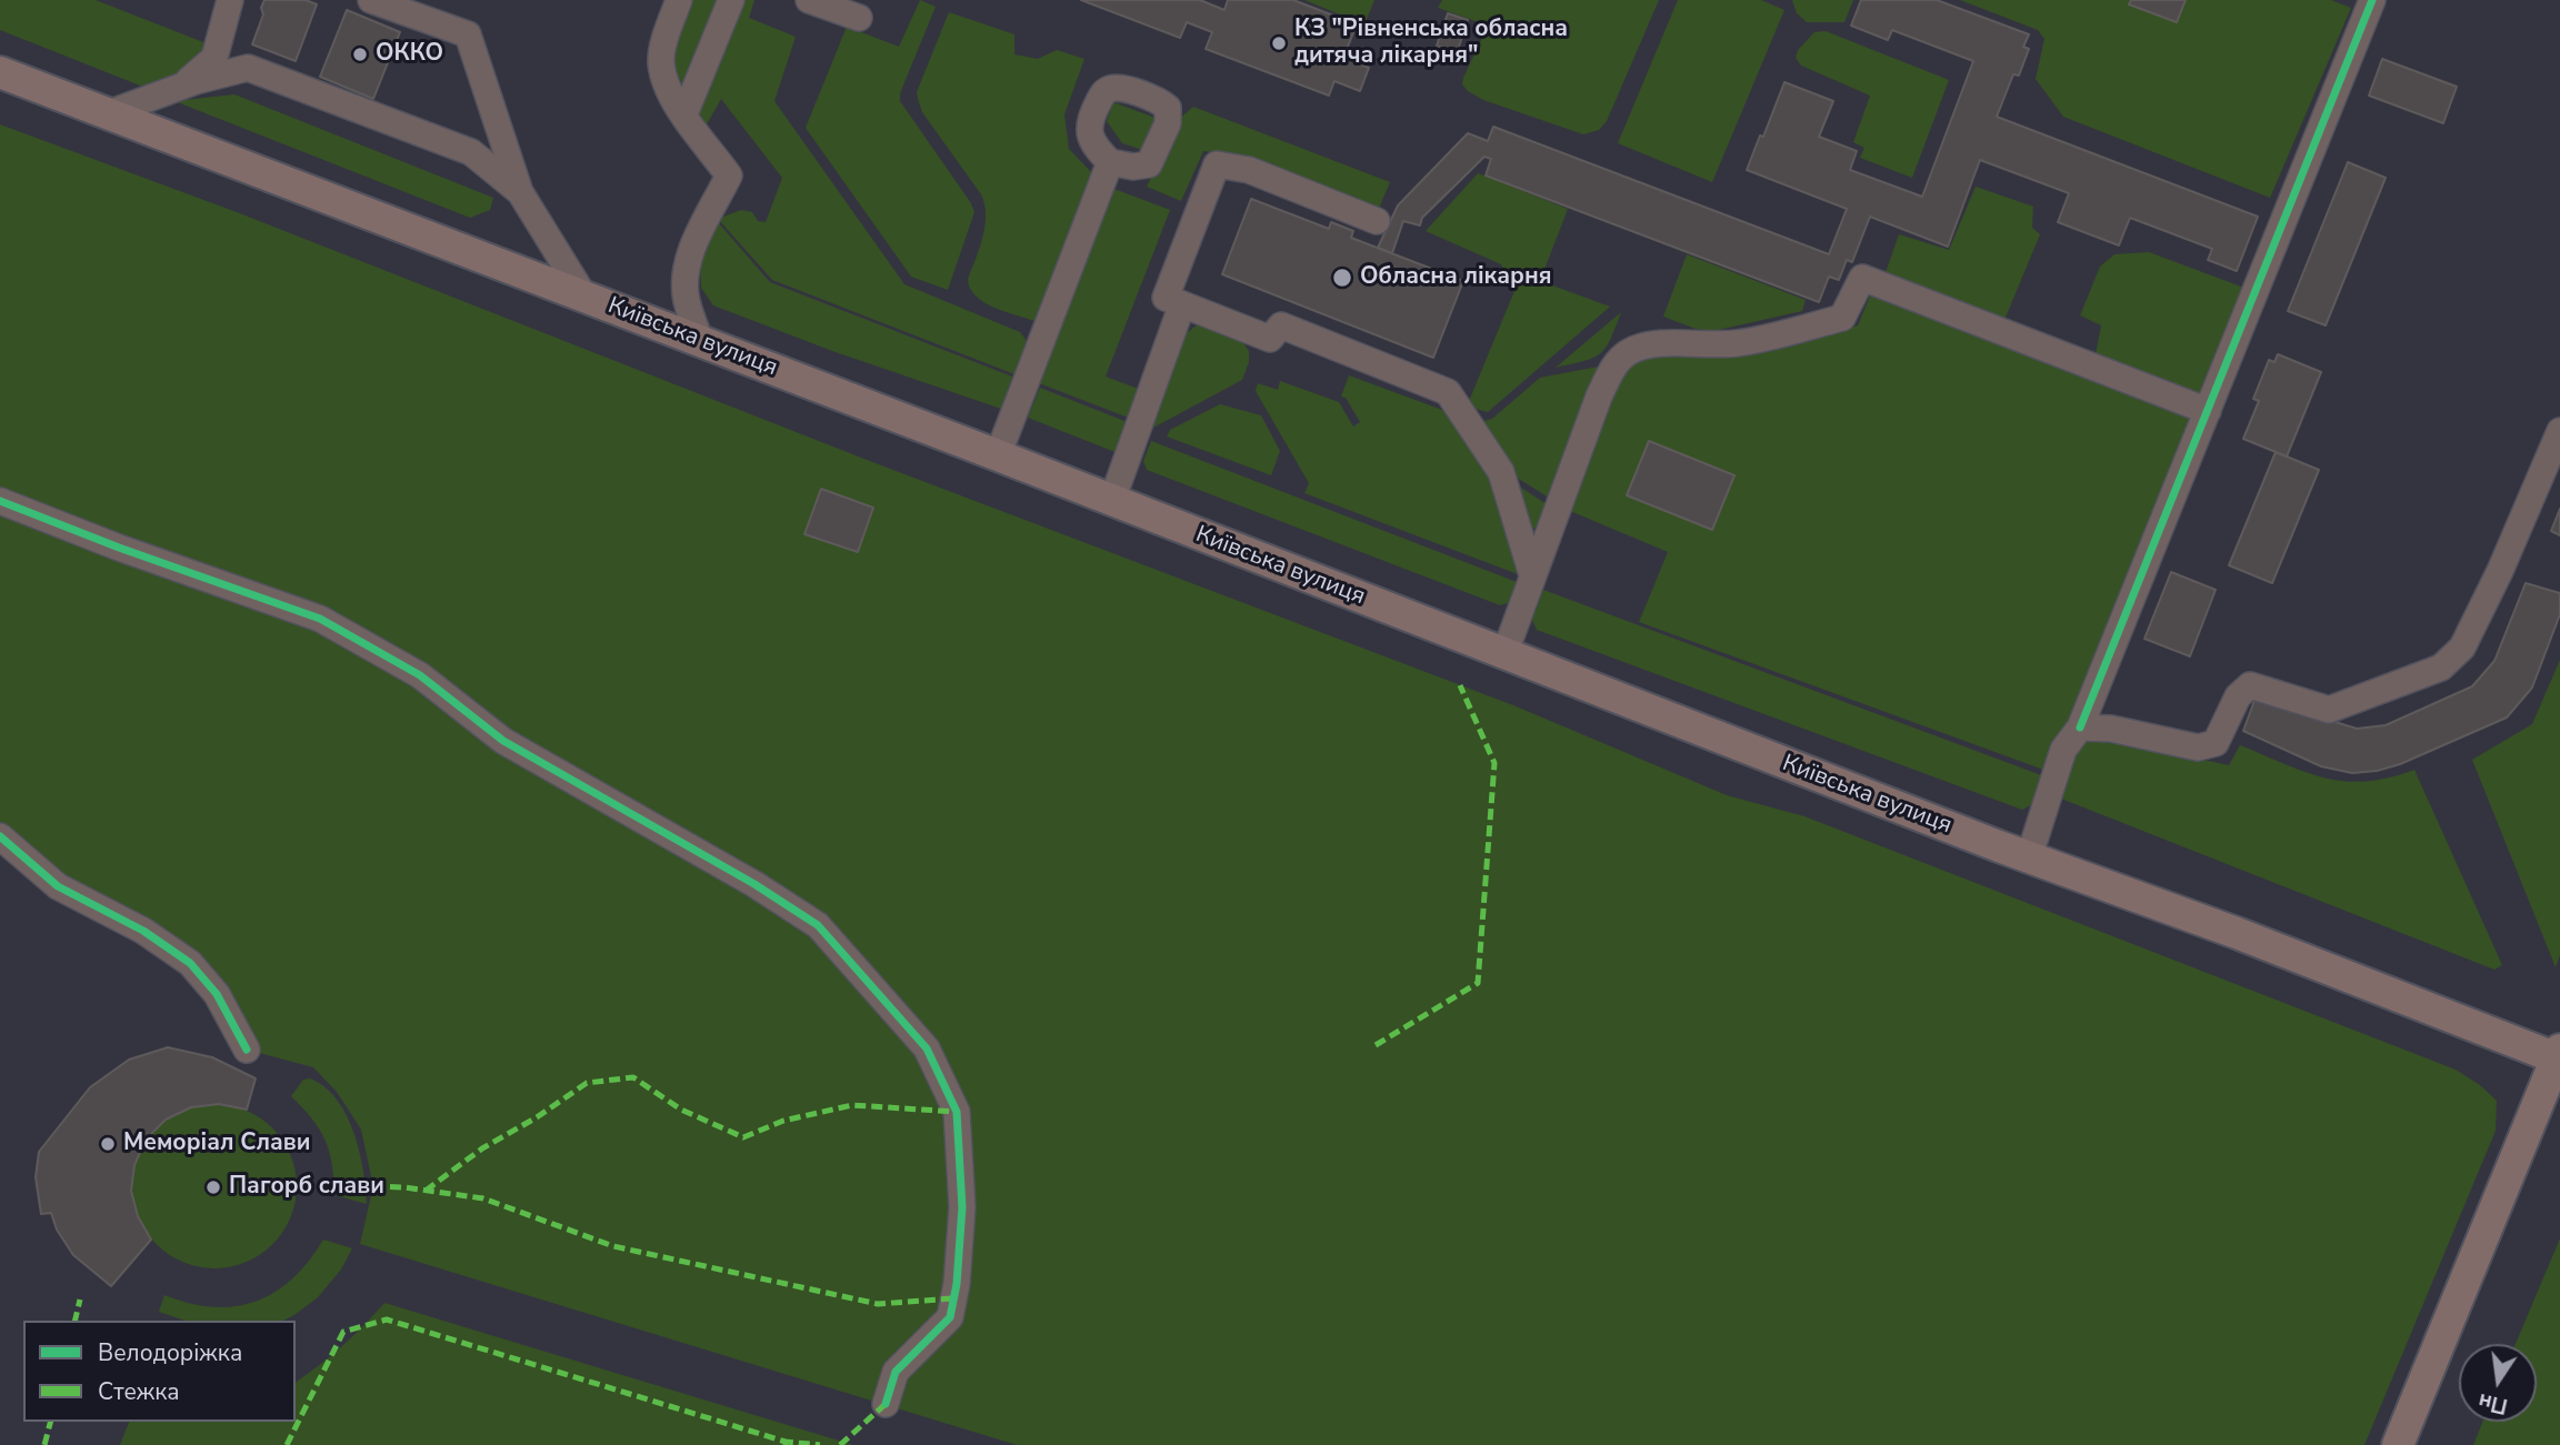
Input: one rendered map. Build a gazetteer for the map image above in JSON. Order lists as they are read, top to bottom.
{
  "streets": {
    "main road": ["Київська вулиця"]
  },
  "places": [
    "КЗ \"Рівненська обласна дитяча лікарня\"",
    "ОККО",
    "Обласна лікарня",
    "Меморіал Слави",
    "Пагорб слави"
  ],
  "legend": ["Велодоріжка", "Стежка"],
  "north": "bottom"
}
